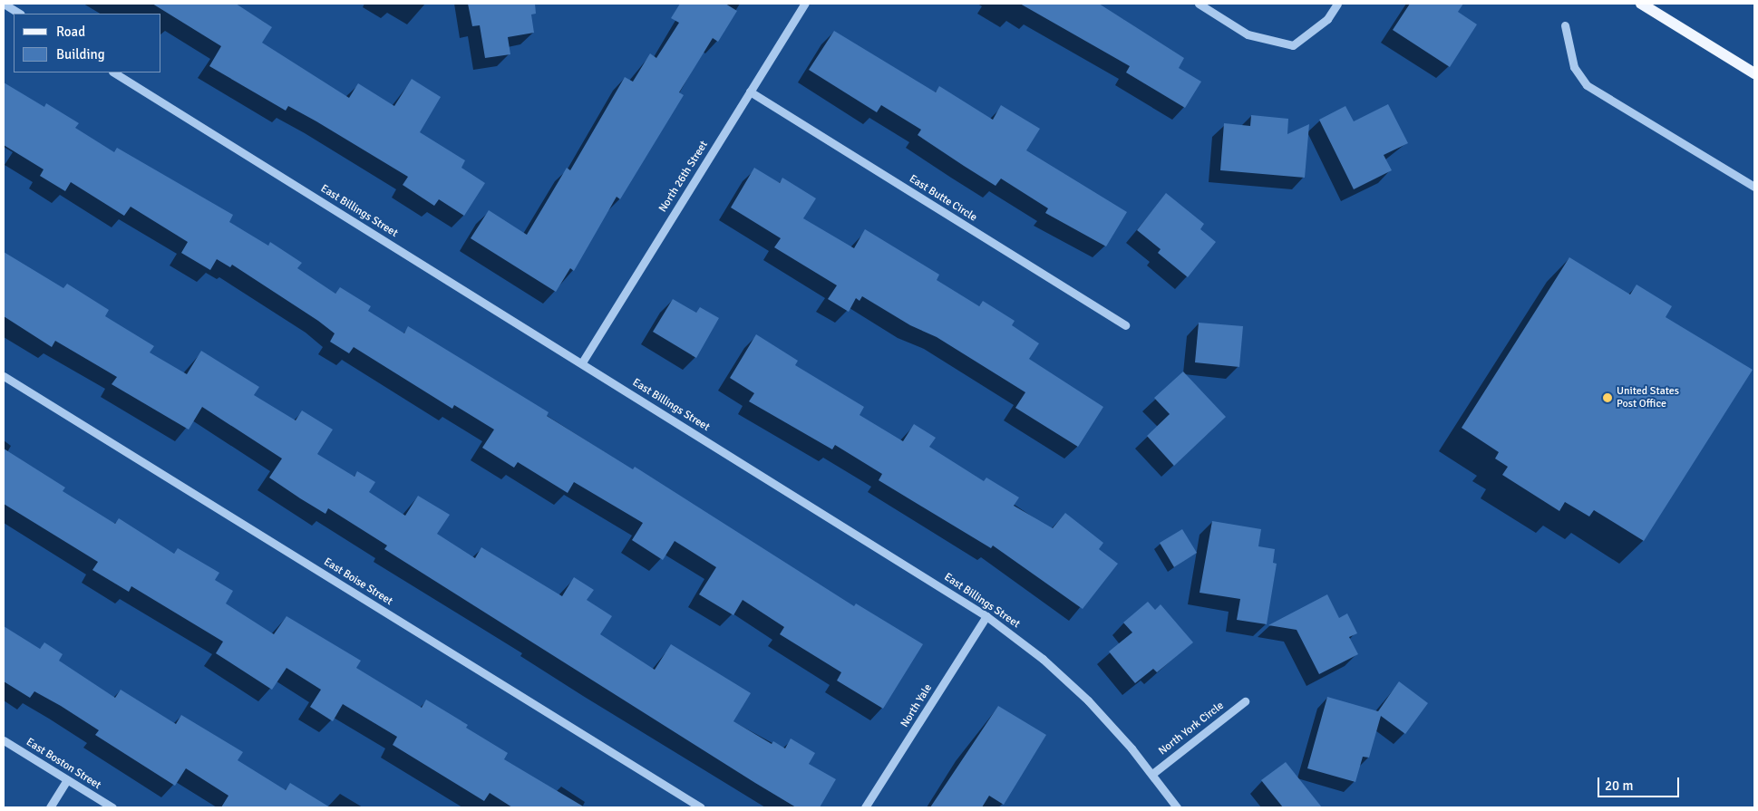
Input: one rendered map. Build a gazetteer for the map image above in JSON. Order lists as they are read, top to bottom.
{
  "streets": {
    "street": [
      "North 26th Street",
      "East Butte Circle",
      "East Billings Street",
      "East Boise Street",
      "North Yale",
      "North York Circle",
      "East Boston Street"
    ]
  },
  "crossings": [
    ["North 26th Street", "East Butte Circle"],
    ["North 26th Street", "East Billings Street"],
    ["East Billings Street", "North Yale"],
    ["East Billings Street", "North York Circle"]
  ],
  "places": ["United States Post Office"],
  "legend": ["Road", "Building"],
  "scale_bar": "20 m"
}
